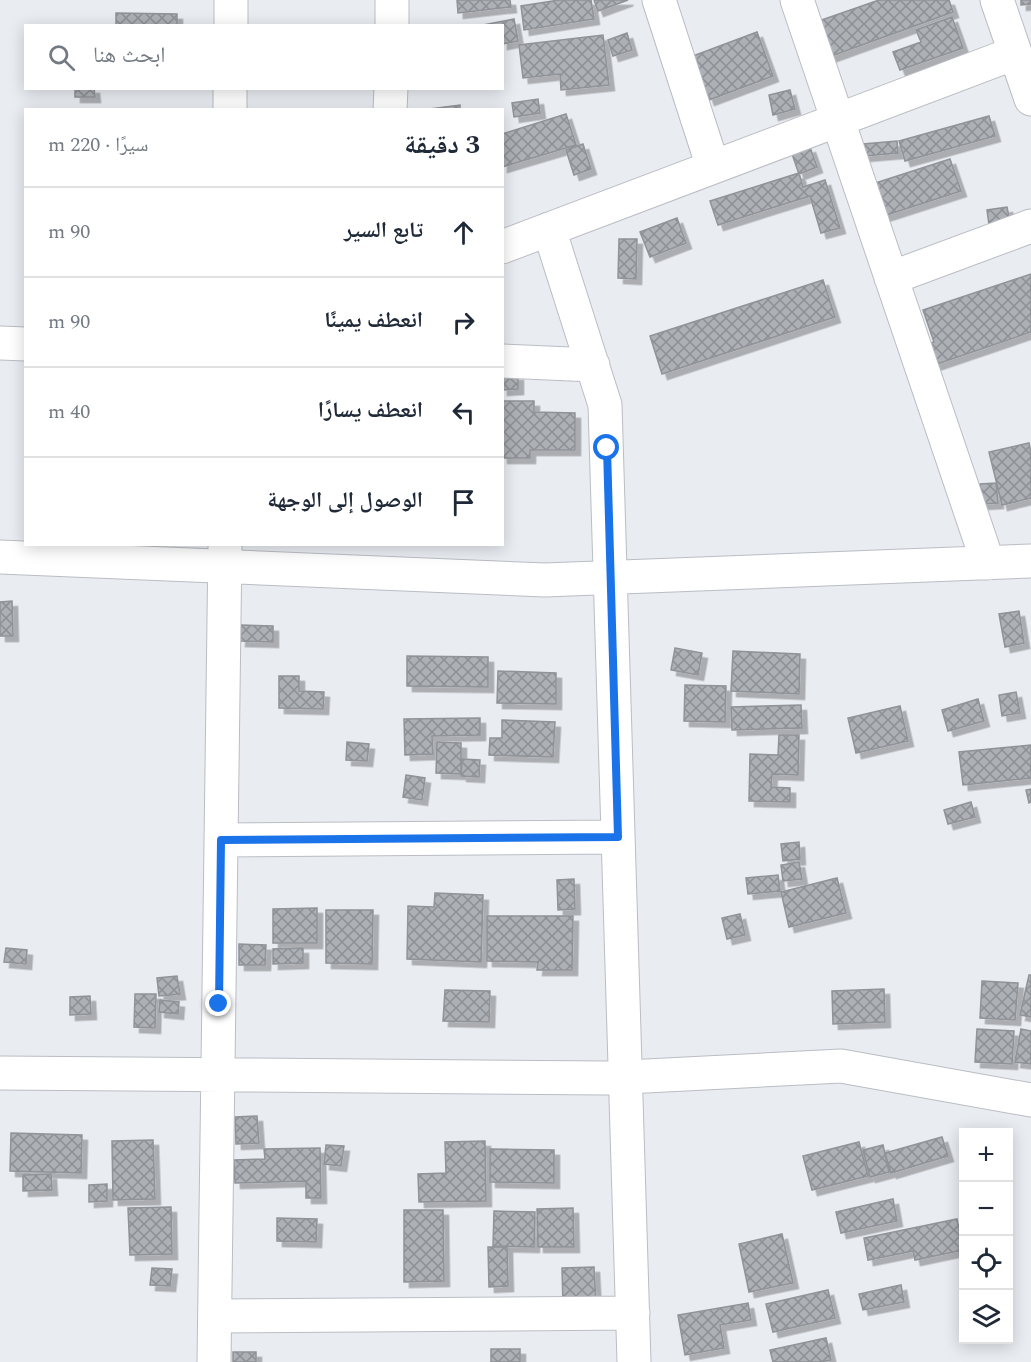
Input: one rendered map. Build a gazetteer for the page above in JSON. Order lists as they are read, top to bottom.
{
  "page": {
    "search": "ابحث هنا",
    "heading": ["3 دقيقة", "سيرًا · 220 m"],
    "list": [
      ["تابع السير", "90 m"],
      ["انعطف يمينًا", "90 m"],
      ["انعطف يسارًا", "40 m"],
      "الوصول إلى الوجهة"
    ],
    "map_buttons": ["+", "−"]
  }
}
